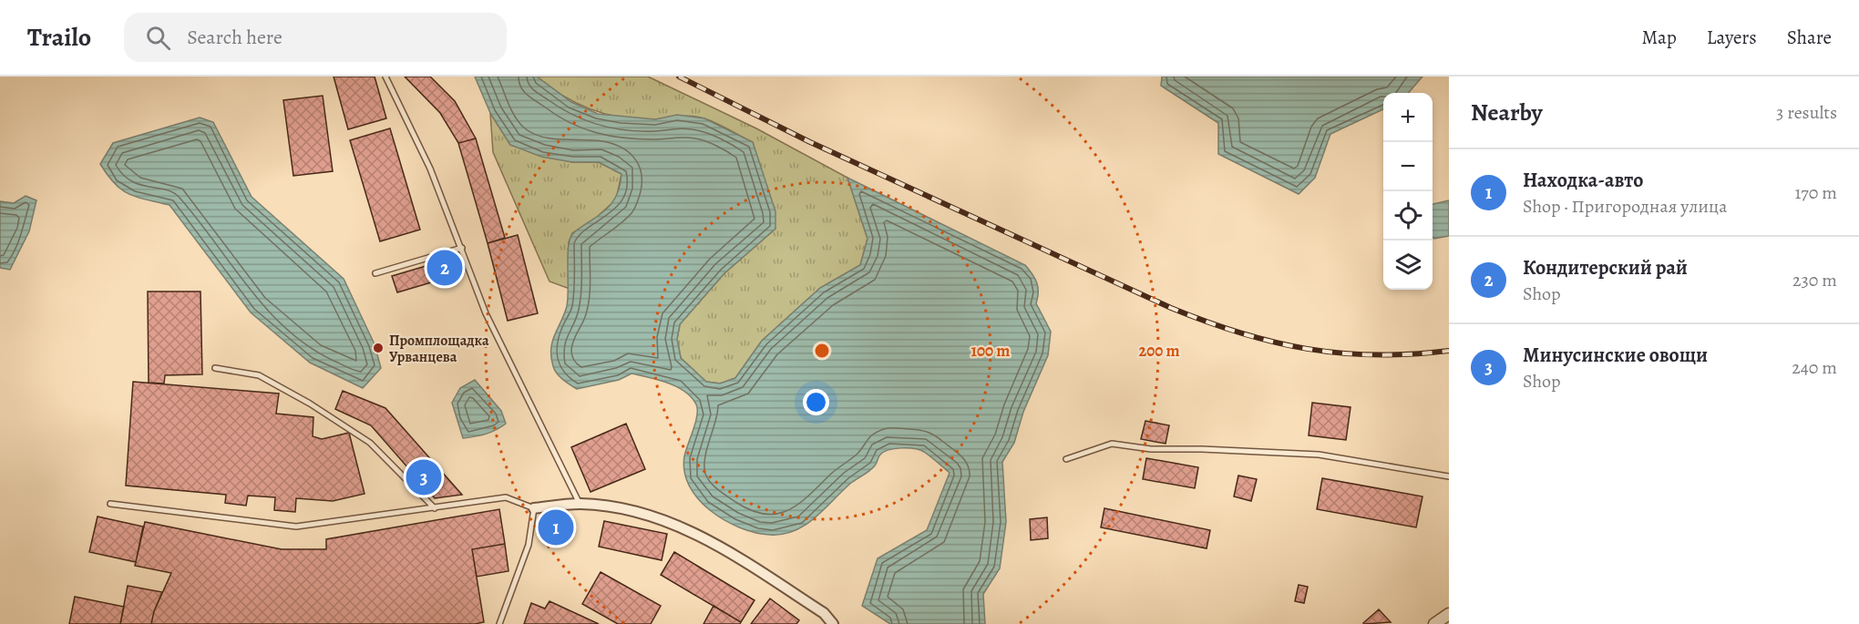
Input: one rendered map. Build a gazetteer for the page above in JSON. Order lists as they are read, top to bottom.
{
  "places": ["Промплощадка Урванцева"],
  "page": {
    "header": "Trailo",
    "search": "Search here",
    "nav": ["Map", "Layers", "Share"],
    "heading": ["Nearby", "3 results"],
    "map_buttons": ["+", "−"],
    "list": [
      {
        "mark": "1",
        "name": "Находка-авто",
        "note": "Shop · Пригородная улица",
        "value": "170 m"
      },
      {
        "mark": "2",
        "name": "Кондитерский рай",
        "note": "Shop",
        "value": "230 m"
      },
      {
        "mark": "3",
        "name": "Минусинские овощи",
        "note": "Shop",
        "value": "240 m"
      }
    ],
    "pins": ["2", "3", "1"]
  },
  "rings": ["100 m", "200 m"]
}
